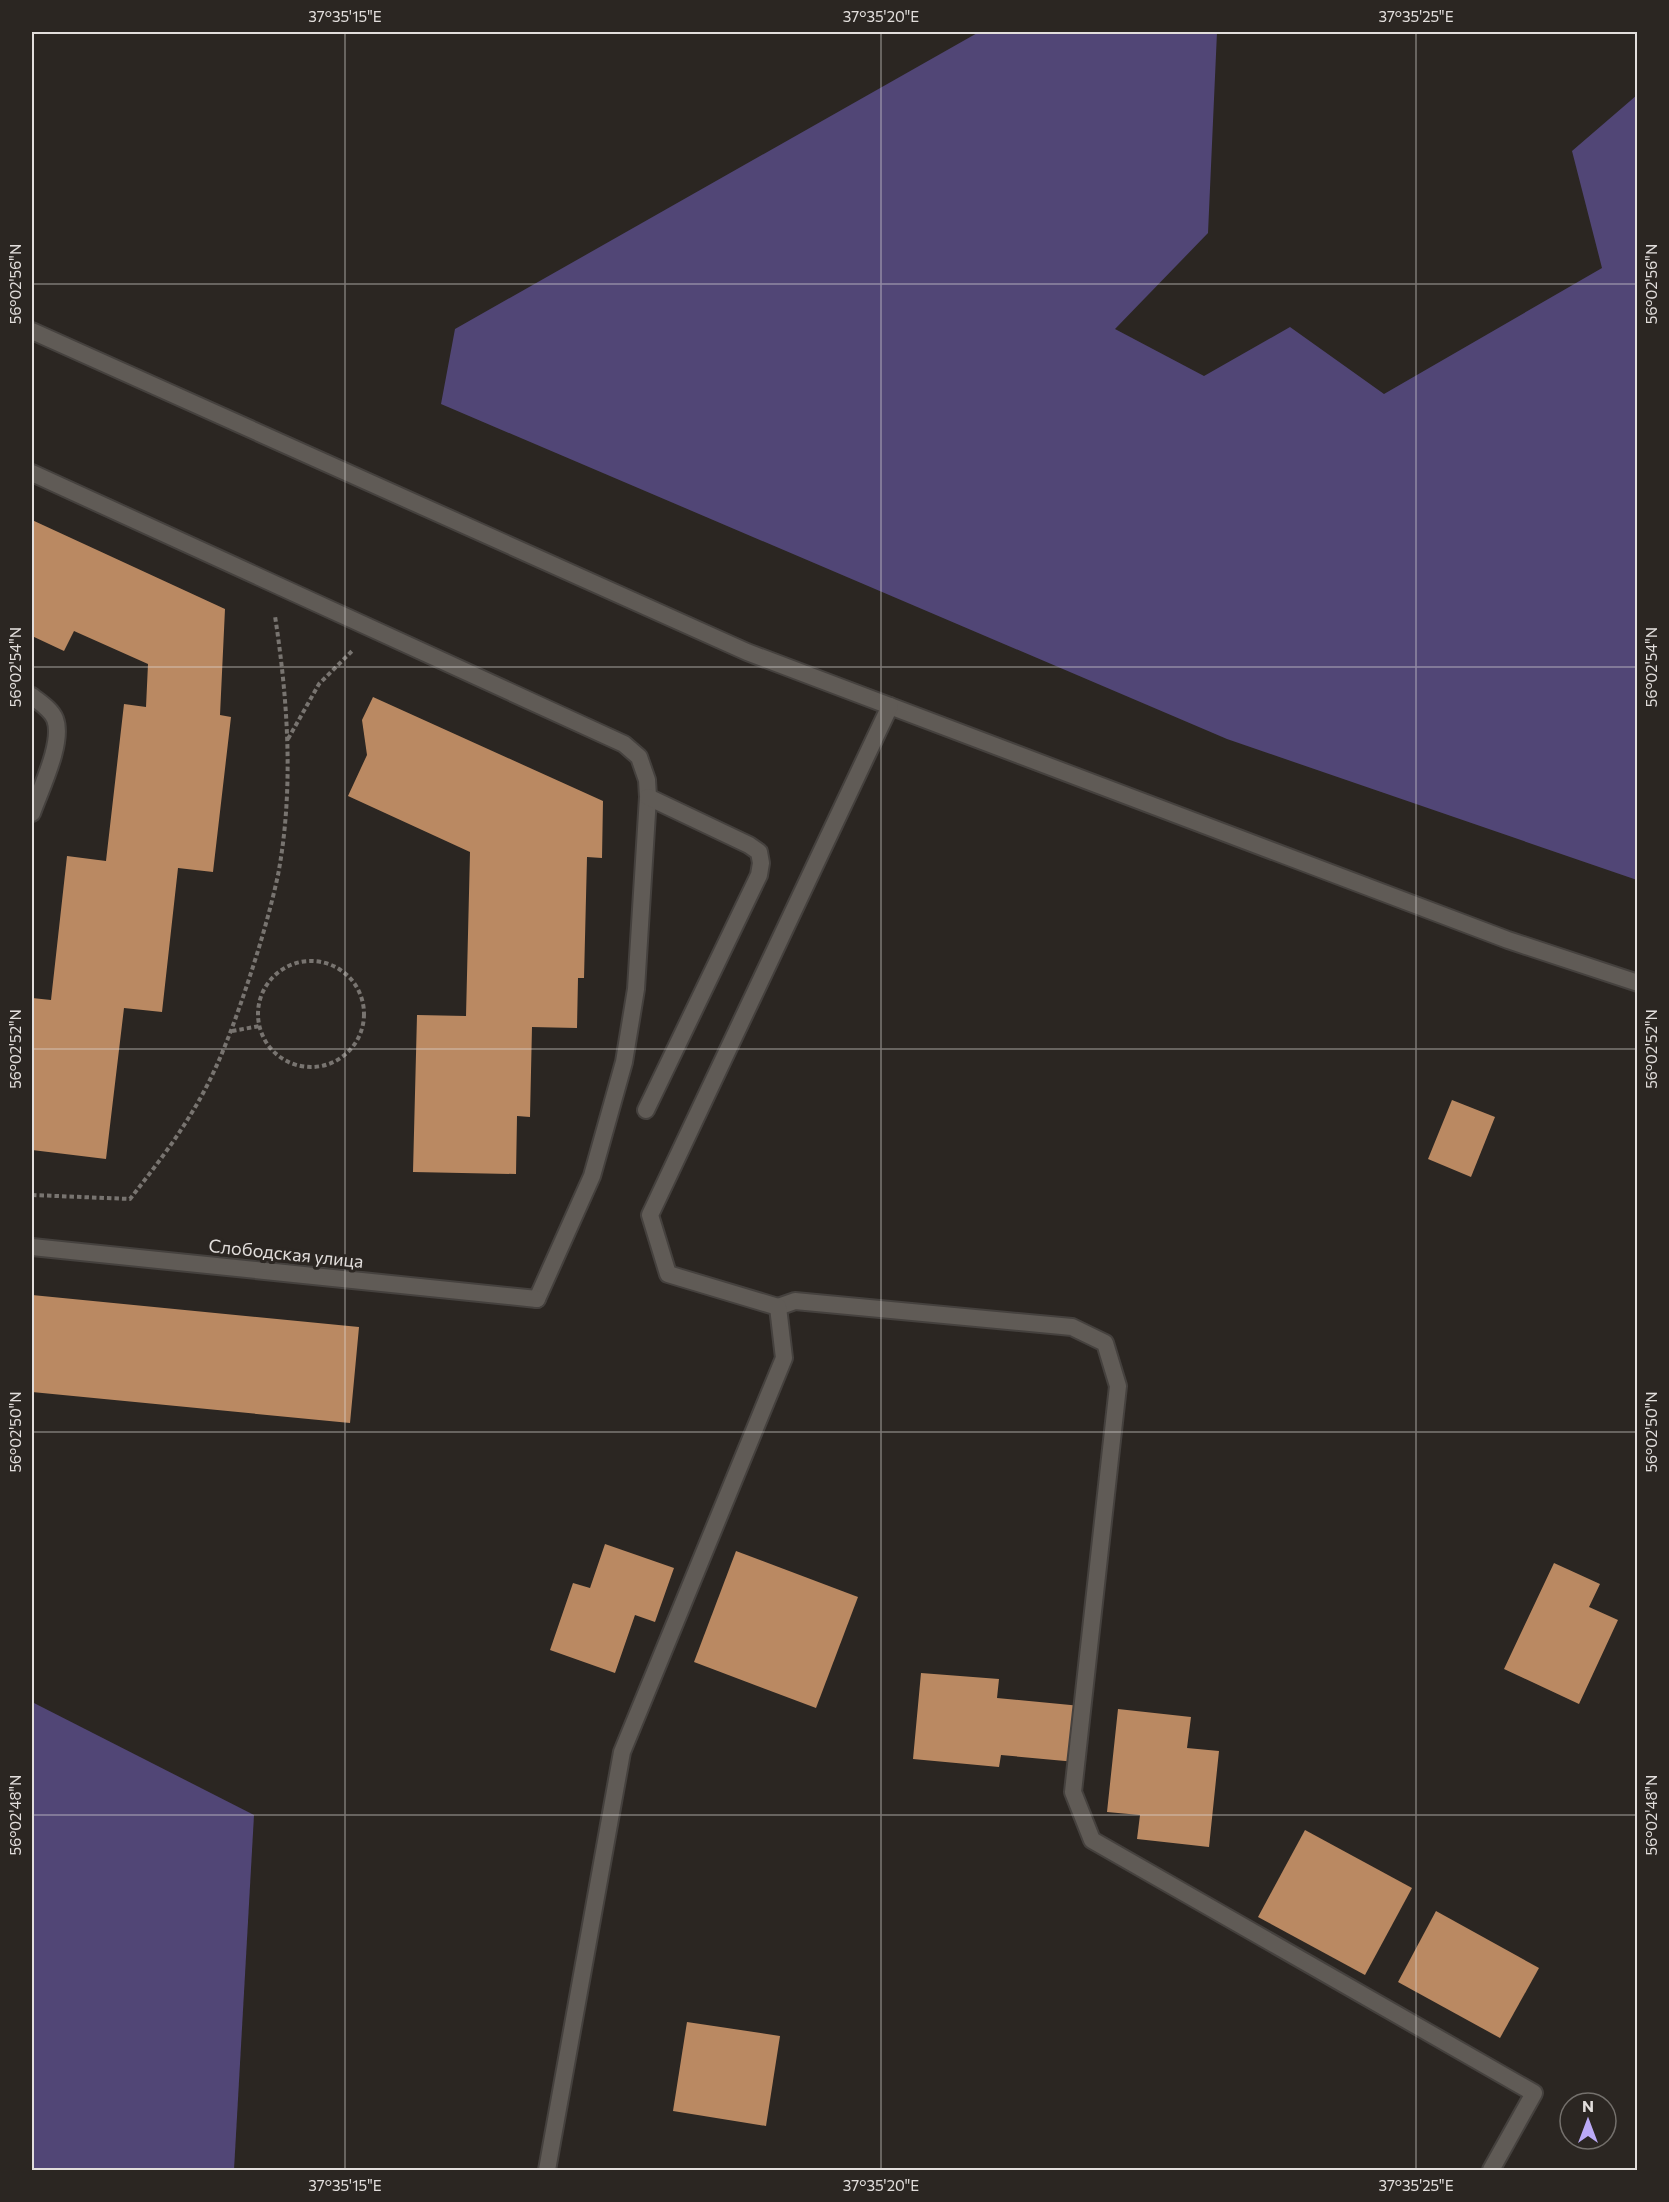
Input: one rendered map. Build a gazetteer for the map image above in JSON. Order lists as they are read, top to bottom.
{
  "streets": {
    "street": ["Слободская улица"]
  },
  "north": "top",
  "coordinates": [
    "37°35'15\"E",
    "37°35'20\"E",
    "37°35'25\"E",
    "56°02'56\"N",
    "56°02'54\"N",
    "56°02'52\"N",
    "56°02'50\"N",
    "56°02'48\"N"
  ]
}
